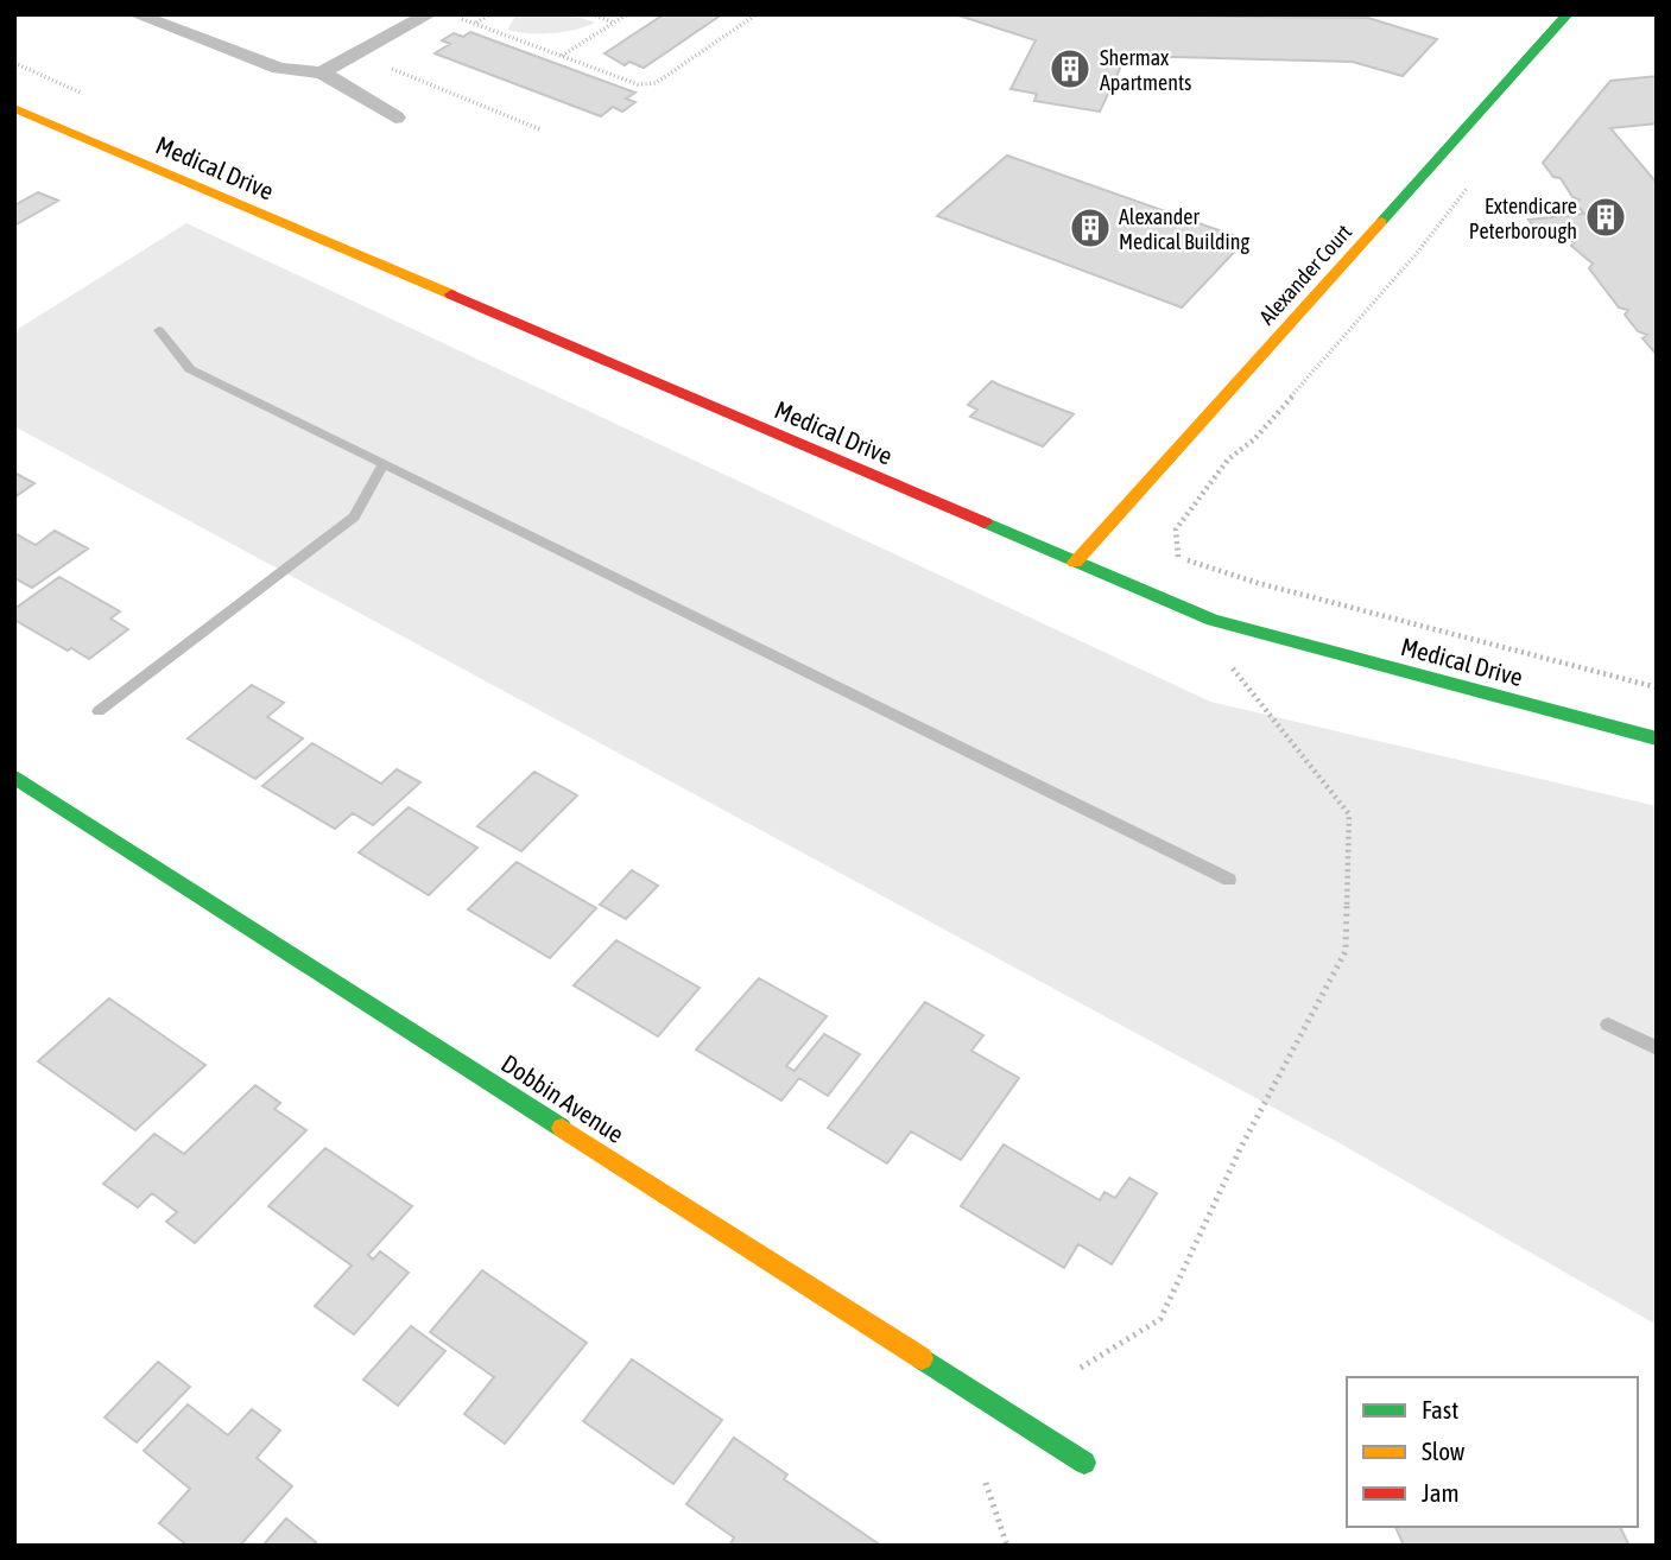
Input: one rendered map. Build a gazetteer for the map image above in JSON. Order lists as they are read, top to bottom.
{
  "streets": {
    "street": ["Medical Drive", "Alexander Court", "Dobbin Avenue"]
  },
  "crossings": [
    ["Medical Drive", "Alexander Court"]
  ],
  "places": {
    "building": ["Shermax Apartments", "Extendicare Peterborough", "Alexander Medical Building"]
  },
  "legend": ["Fast", "Slow", "Jam"]
}
